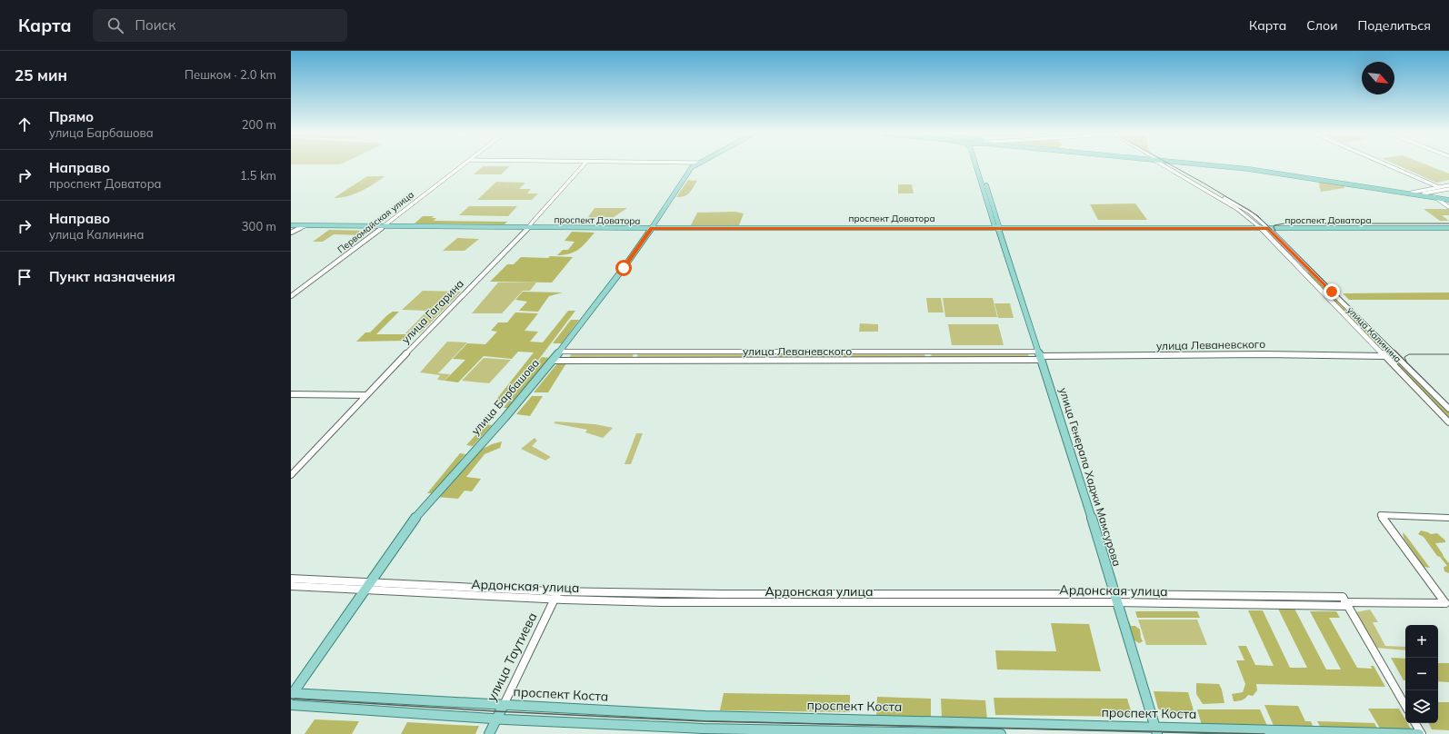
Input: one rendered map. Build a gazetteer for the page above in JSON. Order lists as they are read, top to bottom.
{
  "streets": {
    "main road": [
      "проспект Доватора",
      "улица Калинина",
      "улица Барбашова",
      "улица Генерала Хаджи Мамсурова",
      "Ардонская улица",
      "улица Таутиева",
      "проспект Коста"
    ],
    "street": ["Первомайская улица", "улица Гагарина", "улица Леваневского"]
  },
  "crossings": [
    ["проспект Доватора", "Первомайская улица"],
    ["проспект Доватора", "улица Гагарина"],
    ["проспект Доватора", "улица Калинина"],
    ["проспект Доватора", "улица Барбашова"],
    ["проспект Доватора", "улица Генерала Хаджи Мамсурова"],
    ["улица Калинина", "улица Леваневского"],
    ["улица Леваневского", "улица Барбашова"],
    ["улица Леваневского", "улица Генерала Хаджи Мамсурова"],
    ["улица Барбашова", "Ардонская улица"],
    ["улица Барбашова", "проспект Коста"],
    ["улица Генерала Хаджи Мамсурова", "Ардонская улица"],
    ["улица Генерала Хаджи Мамсурова", "проспект Коста"],
    ["Ардонская улица", "улица Таутиева"],
    ["улица Таутиева", "проспект Коста"]
  ],
  "north": "bottom right",
  "page": {
    "header": "Карта",
    "search": "Поиск",
    "nav": ["Карта", "Слои", "Поделиться"],
    "heading": ["25 мин", "Пешком · 2.0 km"],
    "list": [
      ["Прямо", "улица Барбашова", "200 m"],
      ["Направо", "проспект Доватора", "1.5 km"],
      ["Направо", "улица Калинина", "300 m"],
      "Пункт назначения"
    ],
    "map_buttons": ["+", "−"]
  }
}
